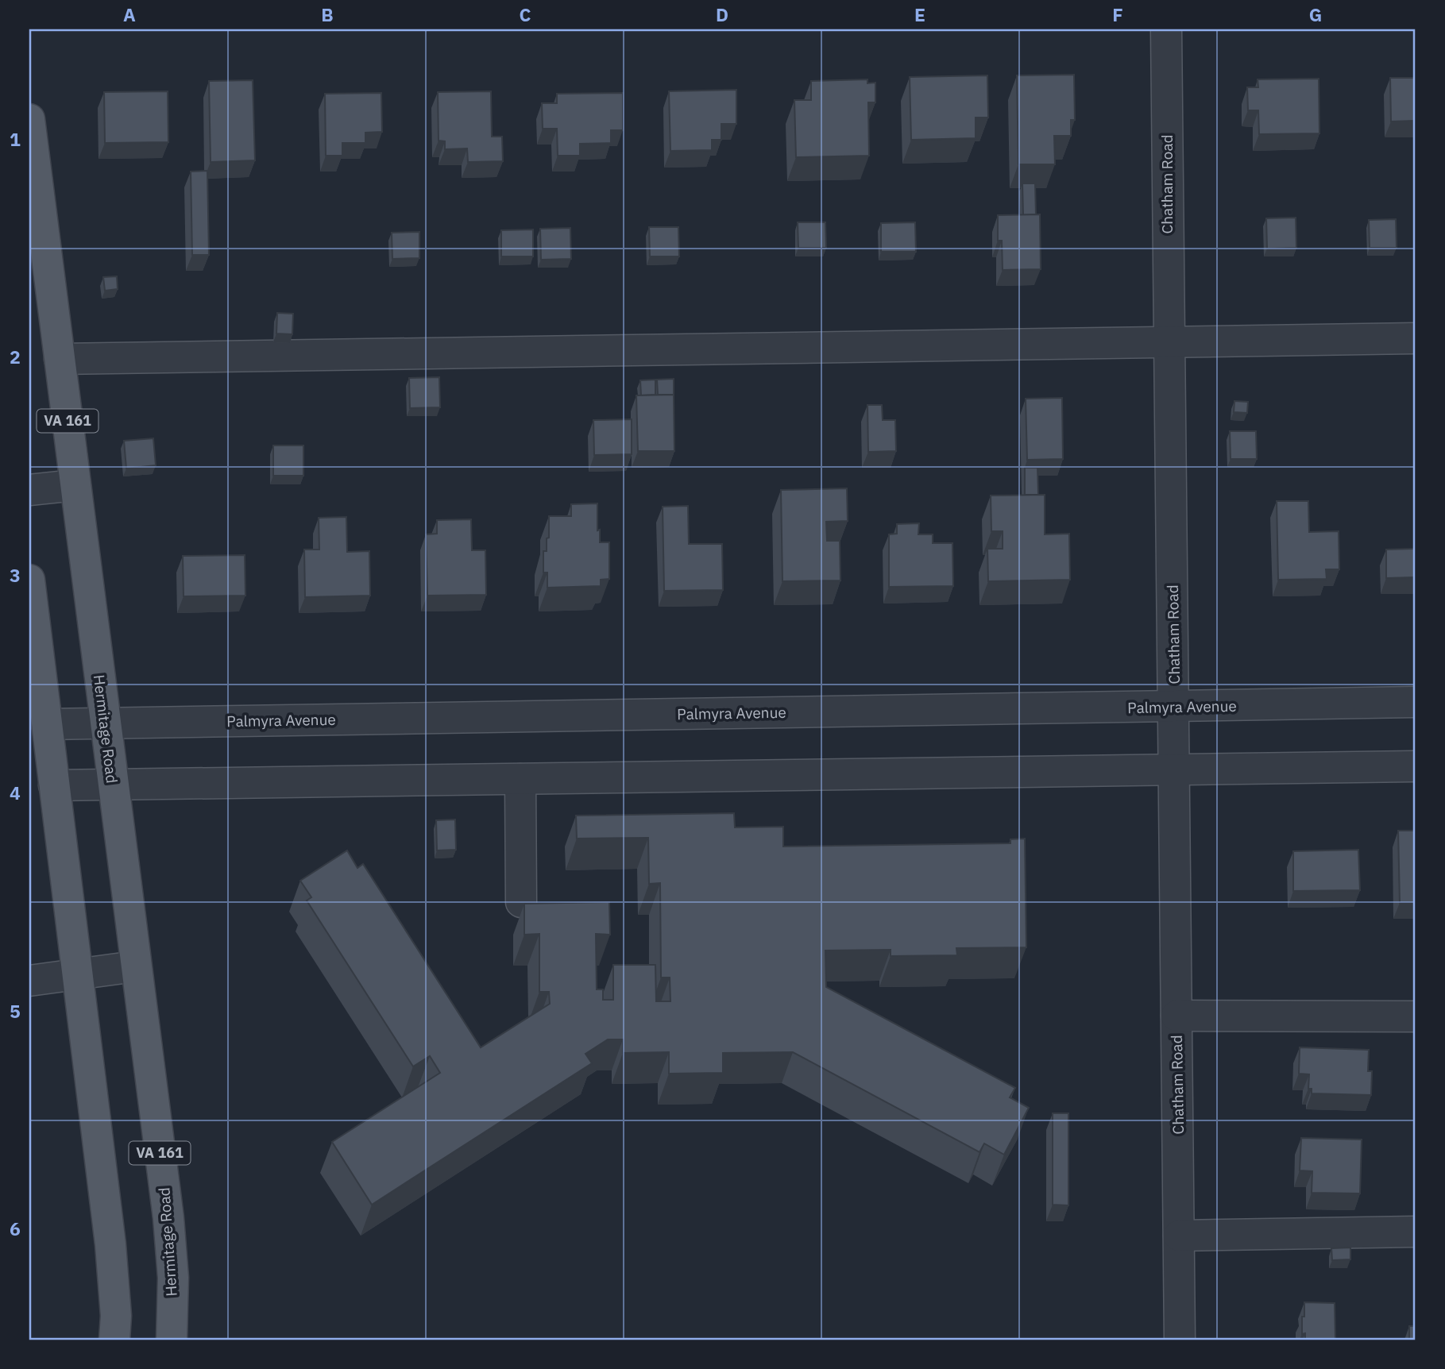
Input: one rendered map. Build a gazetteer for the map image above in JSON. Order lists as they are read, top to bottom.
{
  "streets": {
    "main road": ["VA 161", "Hermitage Road"],
    "street": ["Chatham Road", "Palmyra Avenue"]
  },
  "crossings": [
    ["Chatham Road", "Palmyra Avenue"],
    ["Palmyra Avenue", "Hermitage Road"]
  ],
  "grid": {
    "columns": [
      "A",
      "B",
      "C",
      "D",
      "E",
      "F",
      "G"
    ],
    "rows": [
      "1",
      "2",
      "3",
      "4",
      "5",
      "6"
    ]
  }
}
